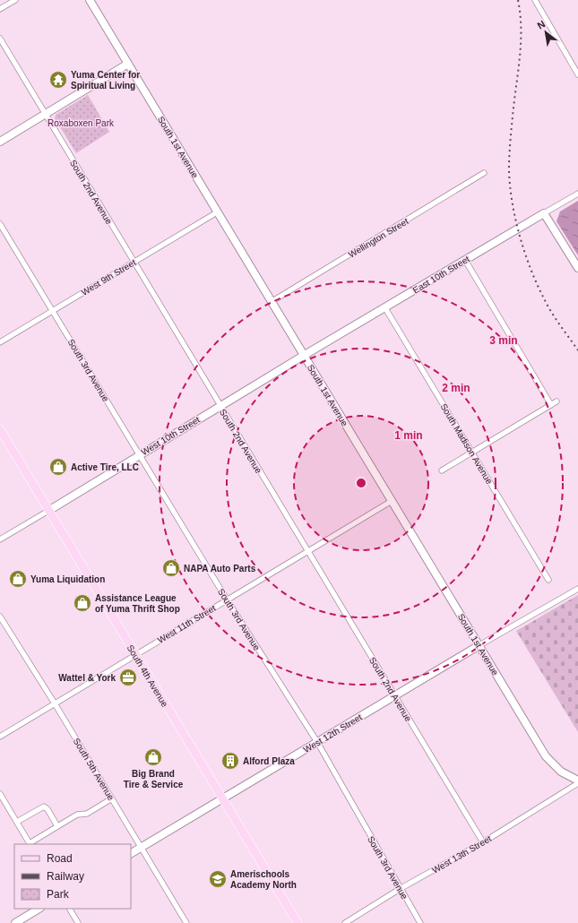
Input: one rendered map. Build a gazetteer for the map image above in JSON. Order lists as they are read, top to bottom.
{
  "streets": {
    "main road": ["South 4th Avenue"],
    "street": [
      "South 1st Avenue",
      "South 2nd Avenue",
      "Wellington Street",
      "East 10th Street",
      "West 9th Street",
      "South 3rd Avenue",
      "West 10th Street",
      "South Madison Avenue",
      "West 11th Street",
      "West 12th Street",
      "South 5th Avenue",
      "West 13th Street"
    ]
  },
  "crossings": [
    ["South 1st Avenue", "Wellington Street"],
    ["South 1st Avenue", "East 10th Street"],
    ["South 1st Avenue", "West 9th Street"],
    ["South 1st Avenue", "West 10th Street"],
    ["South 1st Avenue", "West 11th Street"],
    ["South 1st Avenue", "West 12th Street"],
    ["South 2nd Avenue", "West 9th Street"],
    ["South 2nd Avenue", "West 10th Street"],
    ["South 2nd Avenue", "West 11th Street"],
    ["South 2nd Avenue", "West 12th Street"],
    ["South 2nd Avenue", "West 13th Street"],
    ["East 10th Street", "West 10th Street"],
    ["East 10th Street", "South Madison Avenue"],
    ["West 9th Street", "South 3rd Avenue"],
    ["South 3rd Avenue", "West 10th Street"],
    ["South 3rd Avenue", "West 11th Street"],
    ["South 3rd Avenue", "West 12th Street"],
    ["South 3rd Avenue", "West 13th Street"],
    ["West 10th Street", "South 4th Avenue"],
    ["West 11th Street", "South 4th Avenue"],
    ["West 11th Street", "South 5th Avenue"],
    ["South 4th Avenue", "West 12th Street"],
    ["West 12th Street", "South 5th Avenue"]
  ],
  "parks": ["Roxaboxen Park"],
  "places": {
    "temple": ["Yuma Center for Spiritual Living"],
    "shop": [
      "Active Tire, LLC",
      "NAPA Auto Parts",
      "Yuma Liquidation",
      "Assistance League of Yuma Thrift Shop",
      "Big Brand Tire & Service"
    ],
    "office": ["Wattel & York"],
    "building": ["Alford Plaza"],
    "school or university": ["Amerischools Academy North"]
  },
  "legend": ["Road", "Railway", "Park"],
  "north": "top left",
  "rings": ["3 min", "2 min", "1 min"]
}
